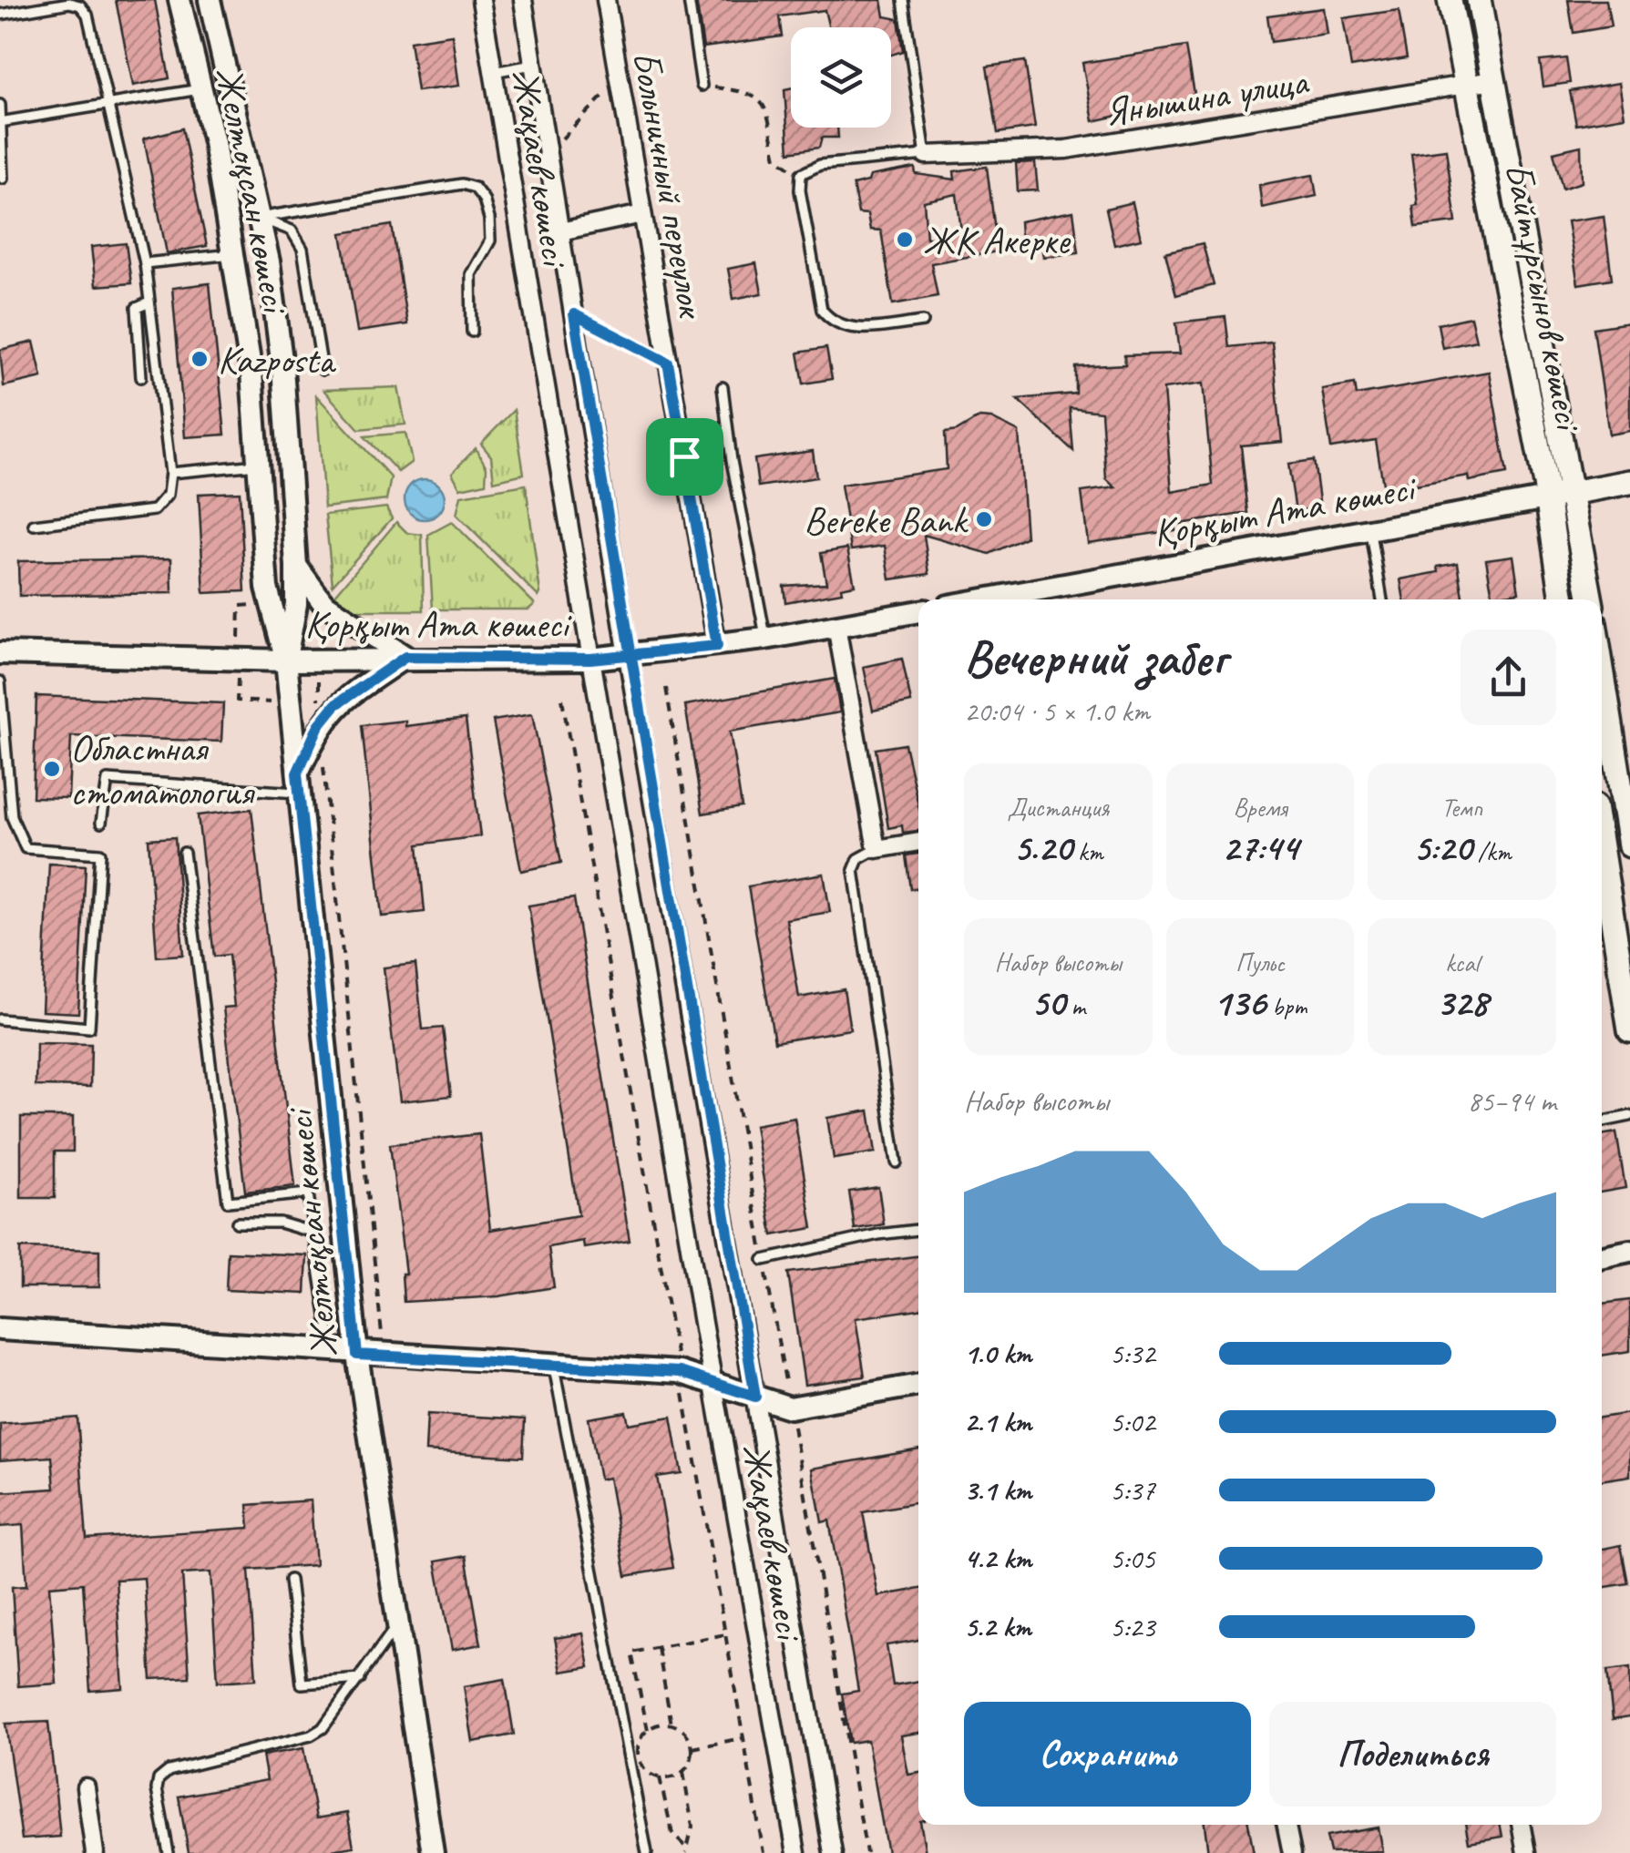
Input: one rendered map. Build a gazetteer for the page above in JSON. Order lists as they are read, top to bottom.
{
  "streets": {
    "main road": ["Байтұрсынов көшесі", "Қорқыт Ата көшесі"],
    "street": [
      "Янышина улица",
      "Жақаев көшесі",
      "Больничный переулок",
      "Желтоқсан көшесі"
    ]
  },
  "crossings": [
    ["Янышина улица", "Байтұрсынов көшесі"],
    ["Жақаев көшесі", "Қорқыт Ата көшесі"],
    ["Больничный переулок", "Қорқыт Ата көшесі"],
    ["Желтоқсан көшесі", "Қорқыт Ата көшесі"],
    ["Байтұрсынов көшесі", "Қорқыт Ата көшесі"]
  ],
  "places": [
    "ЖК Акерке",
    "Kazposta",
    "Bereke Bank",
    "Областная стоматология"
  ],
  "page": {
    "heading": ["Вечерний забег", "20:04 · 5 × 1.0 km"],
    "stats": [
      ["Дистанция", "5.20 km"],
      ["Время", "27:44"],
      ["Темп", "5:20 /km"],
      ["Набор высоты", "50 m"],
      ["Пульс", "136 bpm"],
      ["kcal", "328"]
    ],
    "chart": ["Набор высоты", "85–94 m"],
    "list": [
      {
        "name": "1.0 km",
        "note": "5:32"
      },
      {
        "name": "2.1 km",
        "note": "5:02"
      },
      {
        "name": "3.1 km",
        "note": "5:37"
      },
      {
        "name": "4.2 km",
        "note": "5:05"
      },
      {
        "name": "5.2 km",
        "note": "5:23"
      }
    ],
    "buttons": ["Сохранить", "Поделиться"]
  }
}
